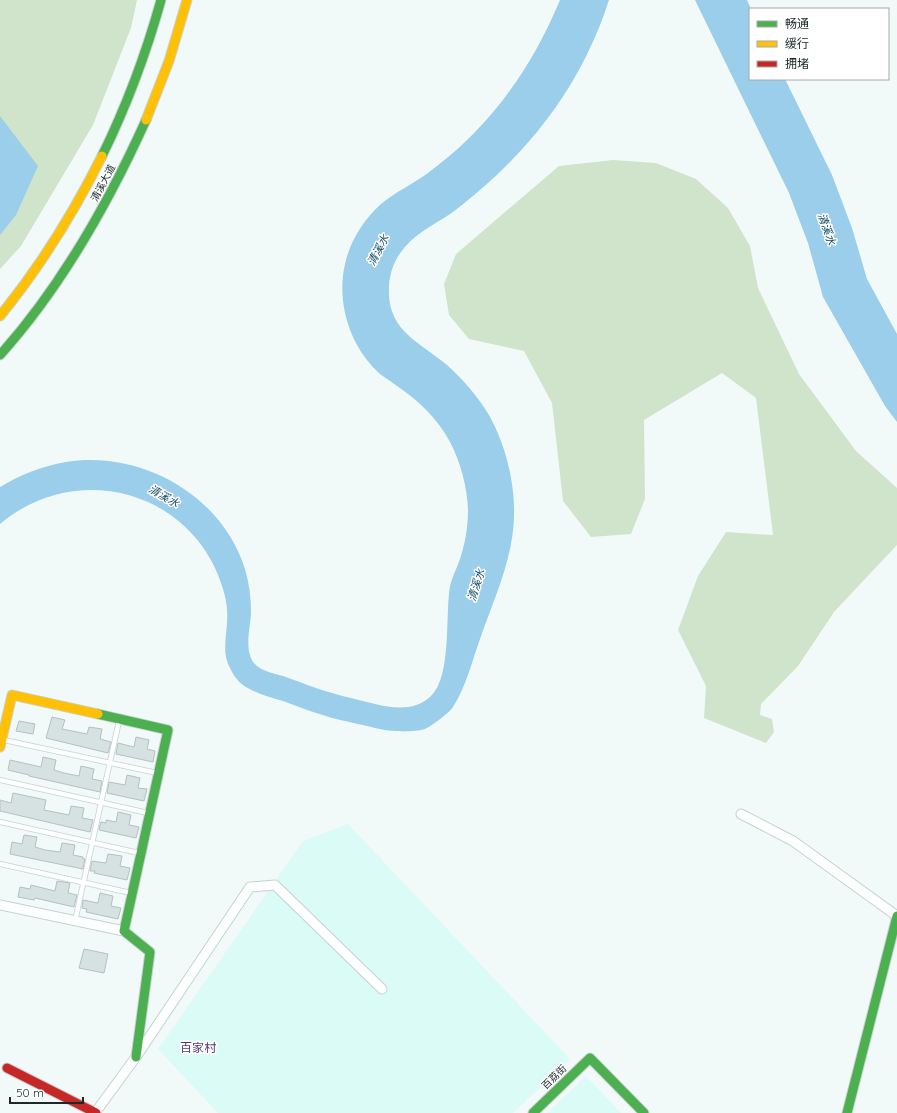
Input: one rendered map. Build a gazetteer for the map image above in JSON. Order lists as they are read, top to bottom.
{
  "streets": {
    "street": ["清溪大道", "百荔街"]
  },
  "districts": ["百家村"],
  "water": ["清溪水"],
  "legend": ["畅通", "缓行", "拥堵"],
  "scale_bar": "50 m"
}
